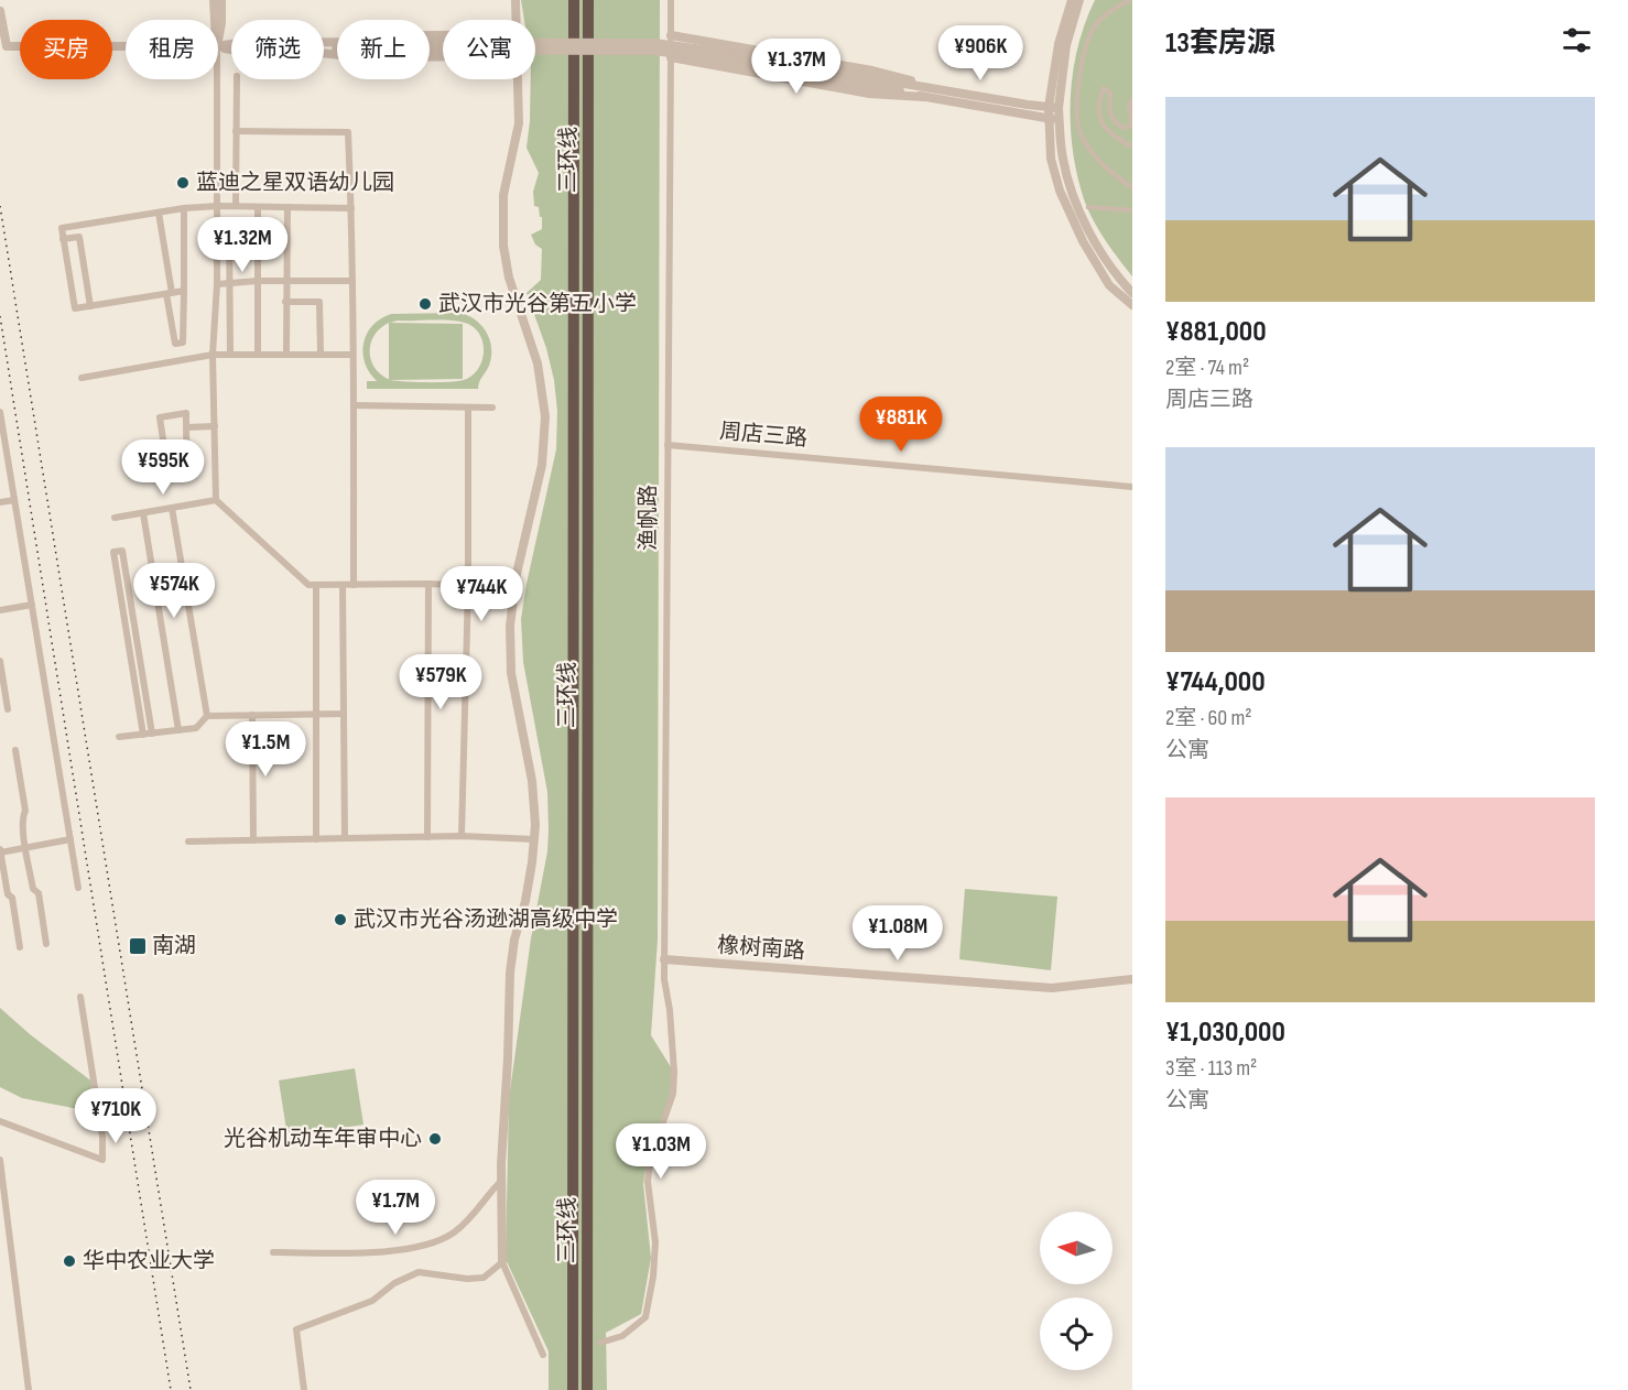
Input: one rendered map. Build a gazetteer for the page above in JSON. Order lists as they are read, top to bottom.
{
  "streets": {
    "highway": ["三环线"],
    "street": ["周店三路", "渔帆路", "橡树南路"]
  },
  "crossings": [
    ["周店三路", "渔帆路"],
    ["渔帆路", "橡树南路"]
  ],
  "places": {
    "other": [
      "蓝迪之星双语幼儿园",
      "武汉市光谷第五小学",
      "武汉市光谷汤逊湖高级中学",
      "光谷机动车年审中心",
      "华中农业大学"
    ],
    "transit": ["南湖"]
  },
  "north": "left",
  "page": {
    "heading": "13套房源",
    "chip": [
      "买房",
      "租房",
      "筛选",
      "新上",
      "公寓"
    ],
    "price": [
      "¥906K",
      "¥1.37M",
      "¥1.32M",
      "¥881K",
      "¥595K",
      "¥574K",
      "¥744K",
      "¥579K",
      "¥1.5M",
      "¥1.08M",
      "¥710K",
      "¥1.03M",
      "¥1.7M"
    ],
    "list": [
      {
        "name": "¥881,000",
        "note": "2室 · 74 m² · 周店三路"
      },
      {
        "name": "¥744,000",
        "note": "2室 · 60 m² · 公寓"
      },
      {
        "name": "¥1,030,000",
        "note": "3室 · 113 m² · 公寓"
      }
    ]
  }
}
